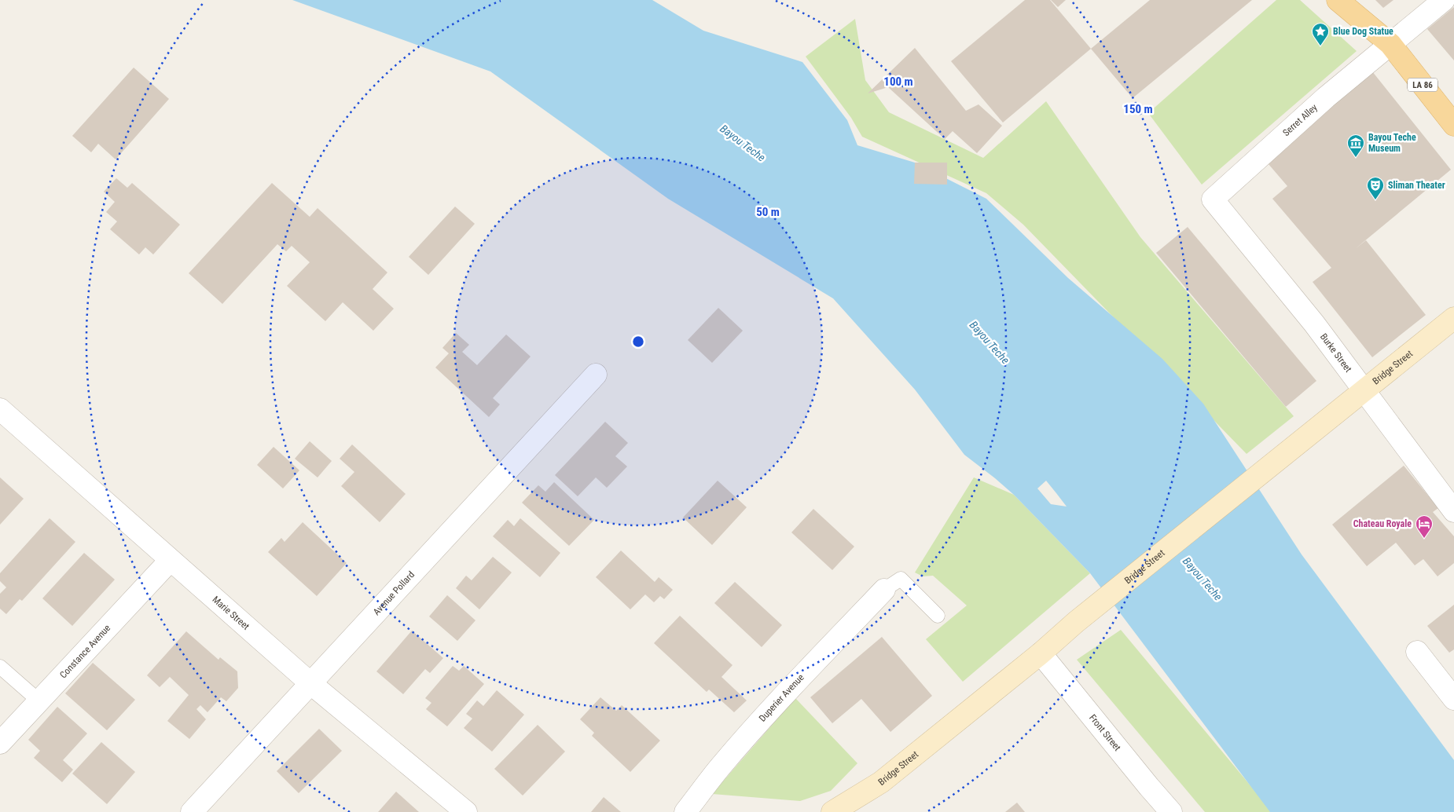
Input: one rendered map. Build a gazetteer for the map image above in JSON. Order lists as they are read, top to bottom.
{
  "streets": {
    "main road": ["LA 86", "Bridge Street"],
    "street": [
      "Serret Alley",
      "Burke Street",
      "Avenue Pollard",
      "Marie Street",
      "Constance Avenue",
      "Duperier Avenue",
      "Front Street"
    ]
  },
  "crossings": [
    ["LA 86", "Serret Alley"],
    ["Serret Alley", "Burke Street"],
    ["Burke Street", "Bridge Street"],
    ["Bridge Street", "Front Street"],
    ["Avenue Pollard", "Marie Street"],
    ["Marie Street", "Constance Avenue"]
  ],
  "water": ["Bayou Teche"],
  "places": {
    "place": ["Blue Dog Statue"],
    "museum": ["Bayou Teche Museum"],
    "theatre": ["Sliman Theater"],
    "hotel": ["Chateau Royale"]
  },
  "rings": ["100 m", "150 m", "50 m"]
}
